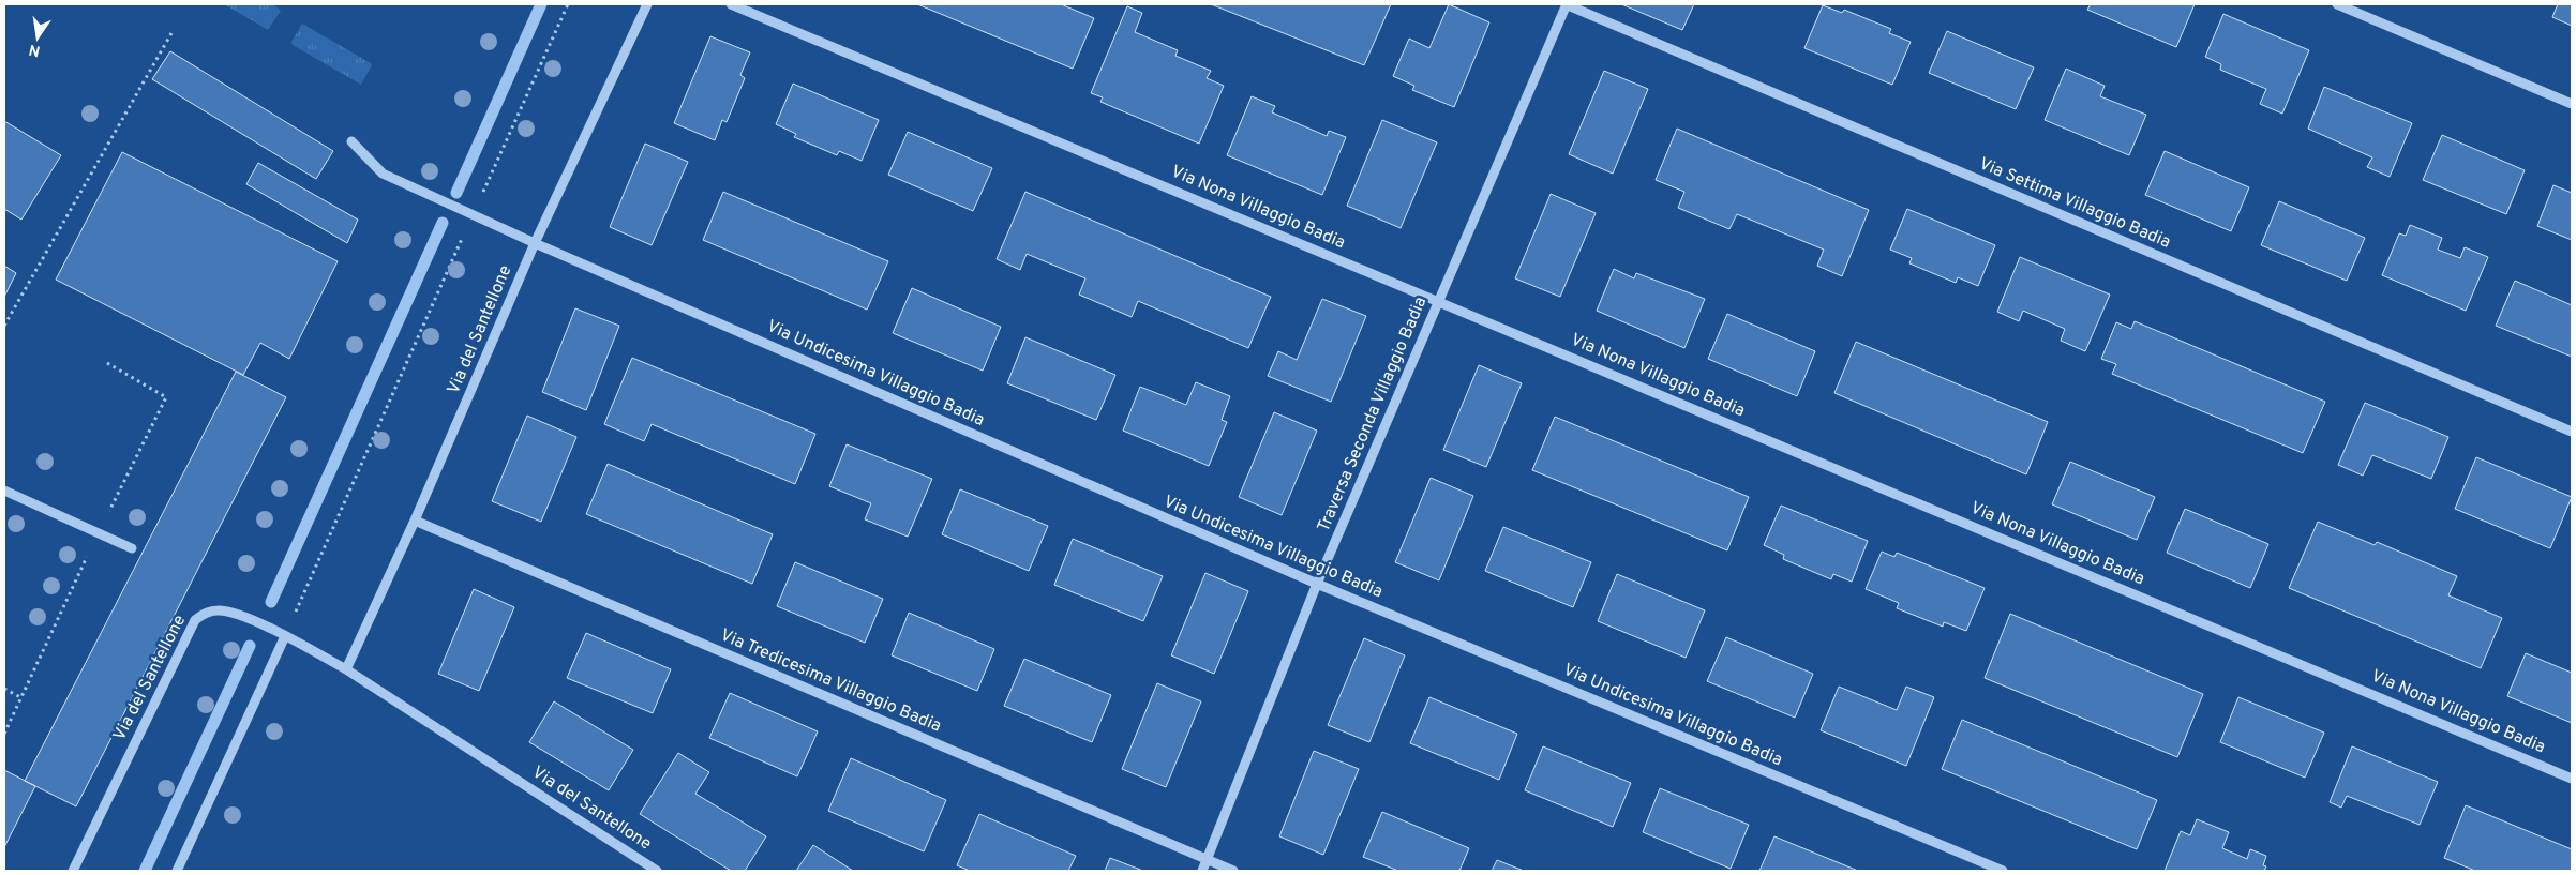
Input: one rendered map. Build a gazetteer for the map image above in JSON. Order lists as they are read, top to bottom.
{
  "streets": {
    "street": [
      "Via Settima Villaggio Badia",
      "Via Nona Villaggio Badia",
      "Via del Santellone",
      "Via Undicesima Villaggio Badia",
      "Traversa Seconda Villaggio Badia",
      "Via Tredicesima Villaggio Badia"
    ]
  },
  "crossings": [
    ["Via Settima Villaggio Badia", "Traversa Seconda Villaggio Badia"],
    ["Via Nona Villaggio Badia", "Traversa Seconda Villaggio Badia"],
    ["Via del Santellone", "Via Undicesima Villaggio Badia"],
    ["Via del Santellone", "Via Tredicesima Villaggio Badia"],
    ["Via Undicesima Villaggio Badia", "Traversa Seconda Villaggio Badia"],
    ["Traversa Seconda Villaggio Badia", "Via Tredicesima Villaggio Badia"]
  ],
  "north": "bottom"
}
